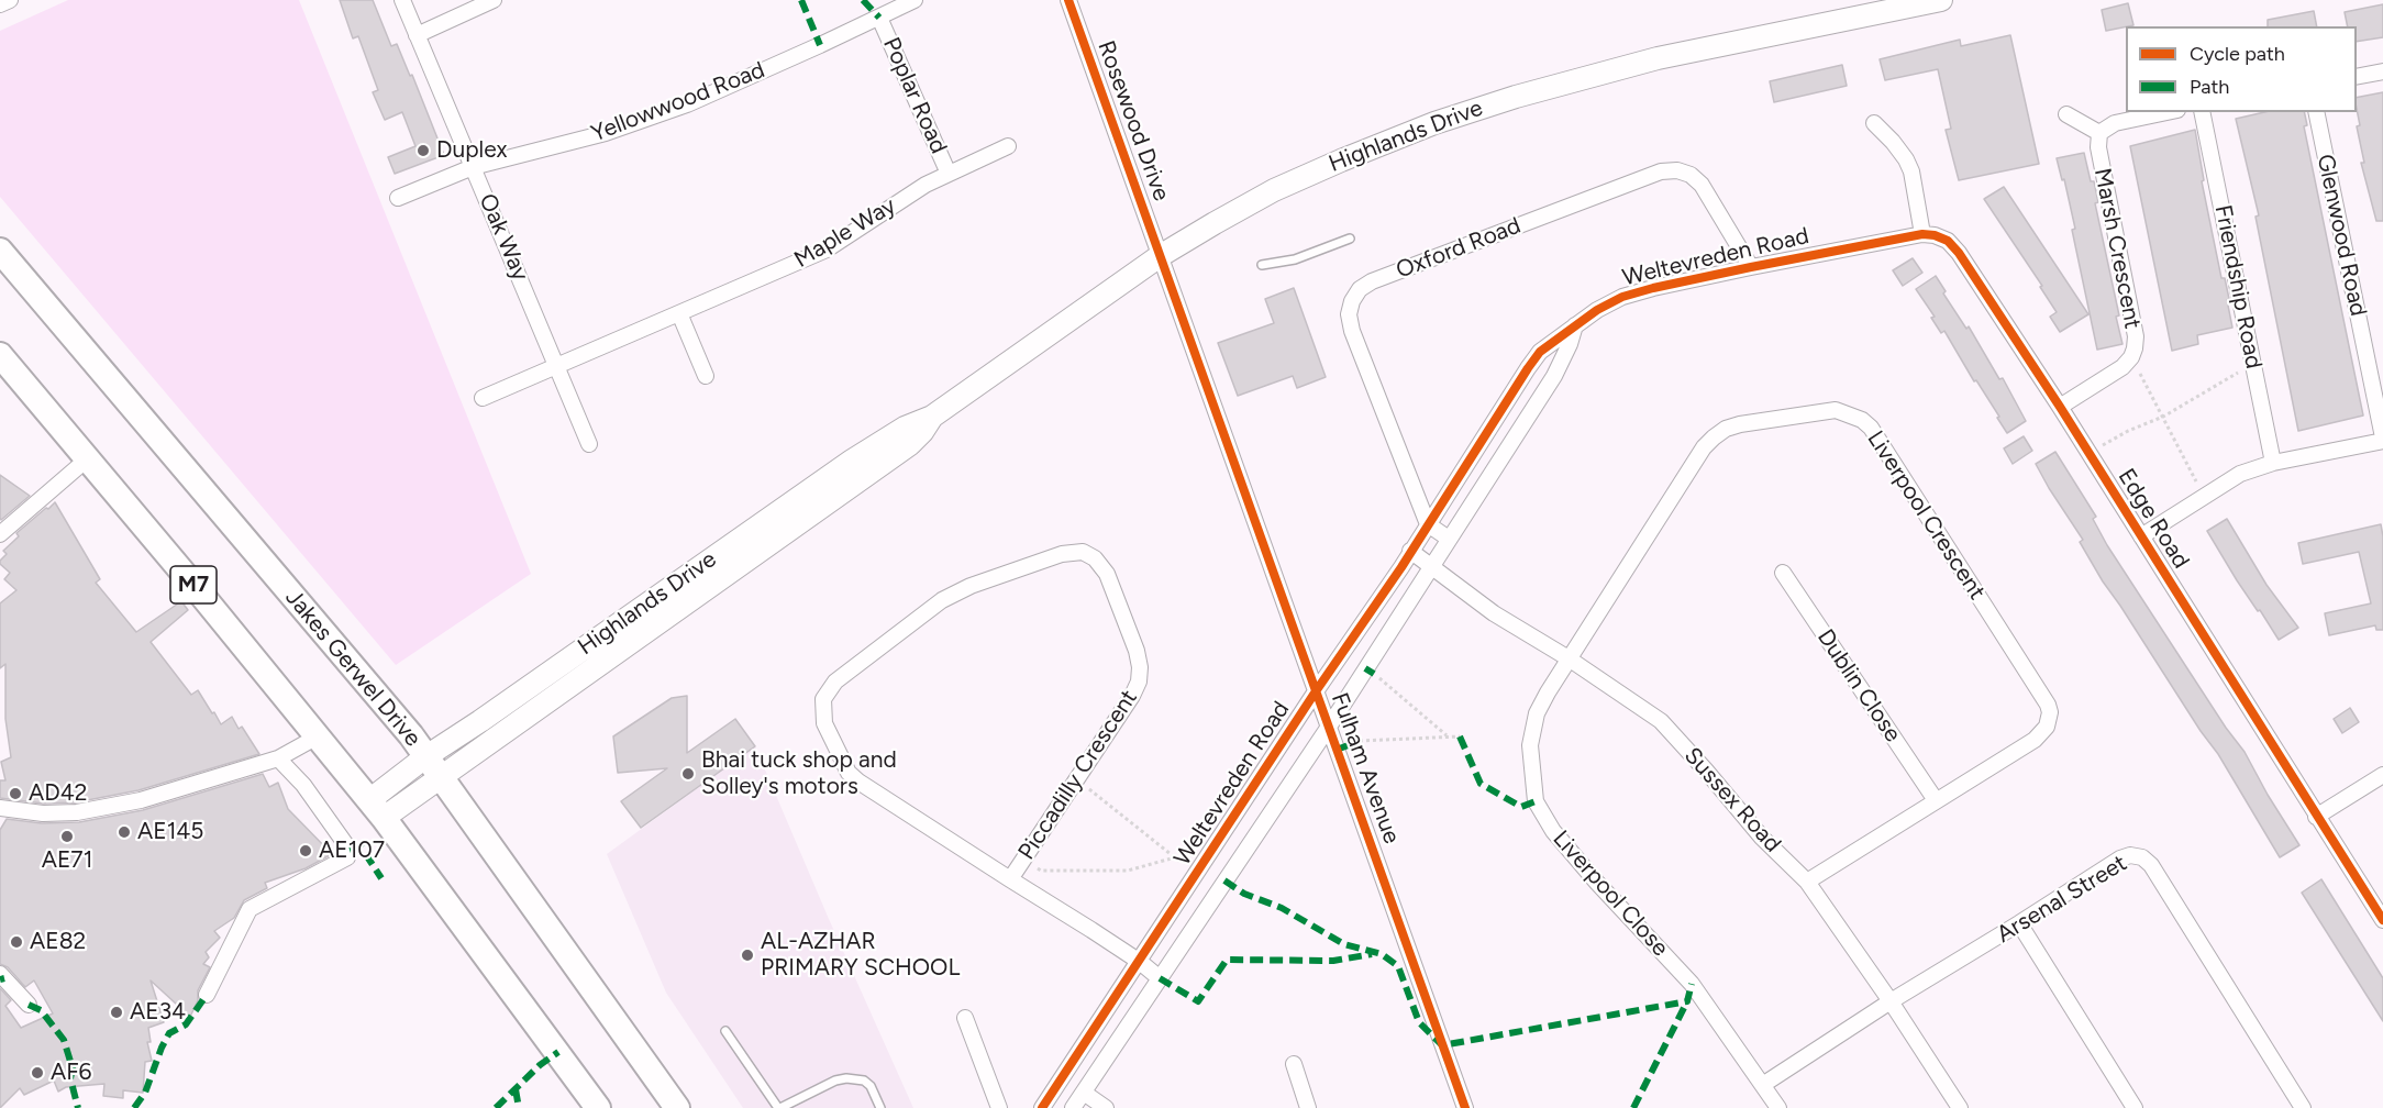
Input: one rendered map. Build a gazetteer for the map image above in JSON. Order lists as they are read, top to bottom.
{
  "streets": {
    "main road": ["Highlands Drive", "M7", "Jakes Gerwel Drive"],
    "street": [
      "Poplar Road",
      "Yellowwood Road",
      "Rosewood Drive",
      "Maple Way",
      "Glenwood Road",
      "Oak Way",
      "Oxford Road",
      "Marsh Crescent",
      "Weltevreden Road",
      "Friendship Road",
      "Liverpool Crescent",
      "Edge Road",
      "Dublin Close",
      "Fulham Avenue",
      "Piccadilly Crescent",
      "Sussex Road",
      "Liverpool Close",
      "Arsenal Street"
    ]
  },
  "crossings": [
    ["Poplar Road", "Yellowwood Road"],
    ["Poplar Road", "Maple Way"],
    ["Yellowwood Road", "Oak Way"],
    ["Rosewood Drive", "Highlands Drive"],
    ["Rosewood Drive", "Fulham Avenue"],
    ["Highlands Drive", "M7"],
    ["Highlands Drive", "Jakes Gerwel Drive"],
    ["Highlands Drive", "Fulham Avenue"],
    ["Maple Way", "Oak Way"],
    ["Oxford Road", "Weltevreden Road"],
    ["Marsh Crescent", "Edge Road"],
    ["Weltevreden Road", "Edge Road"],
    ["Weltevreden Road", "Fulham Avenue"],
    ["Weltevreden Road", "Piccadilly Crescent"],
    ["Weltevreden Road", "Sussex Road"],
    ["Liverpool Crescent", "Dublin Close"],
    ["Liverpool Crescent", "Sussex Road"],
    ["Liverpool Crescent", "Liverpool Close"],
    ["Sussex Road", "Liverpool Close"],
    ["Sussex Road", "Arsenal Street"],
    ["Liverpool Close", "Arsenal Street"]
  ],
  "places": [
    "Duplex",
    "Bhai tuck shop and Solley's motors",
    "AD42",
    "AE145",
    "AE71",
    "AE107",
    "AE82",
    "AL-AZHAR PRIMARY SCHOOL",
    "AE34",
    "AF6"
  ],
  "legend": ["Cycle path", "Path"]
}
